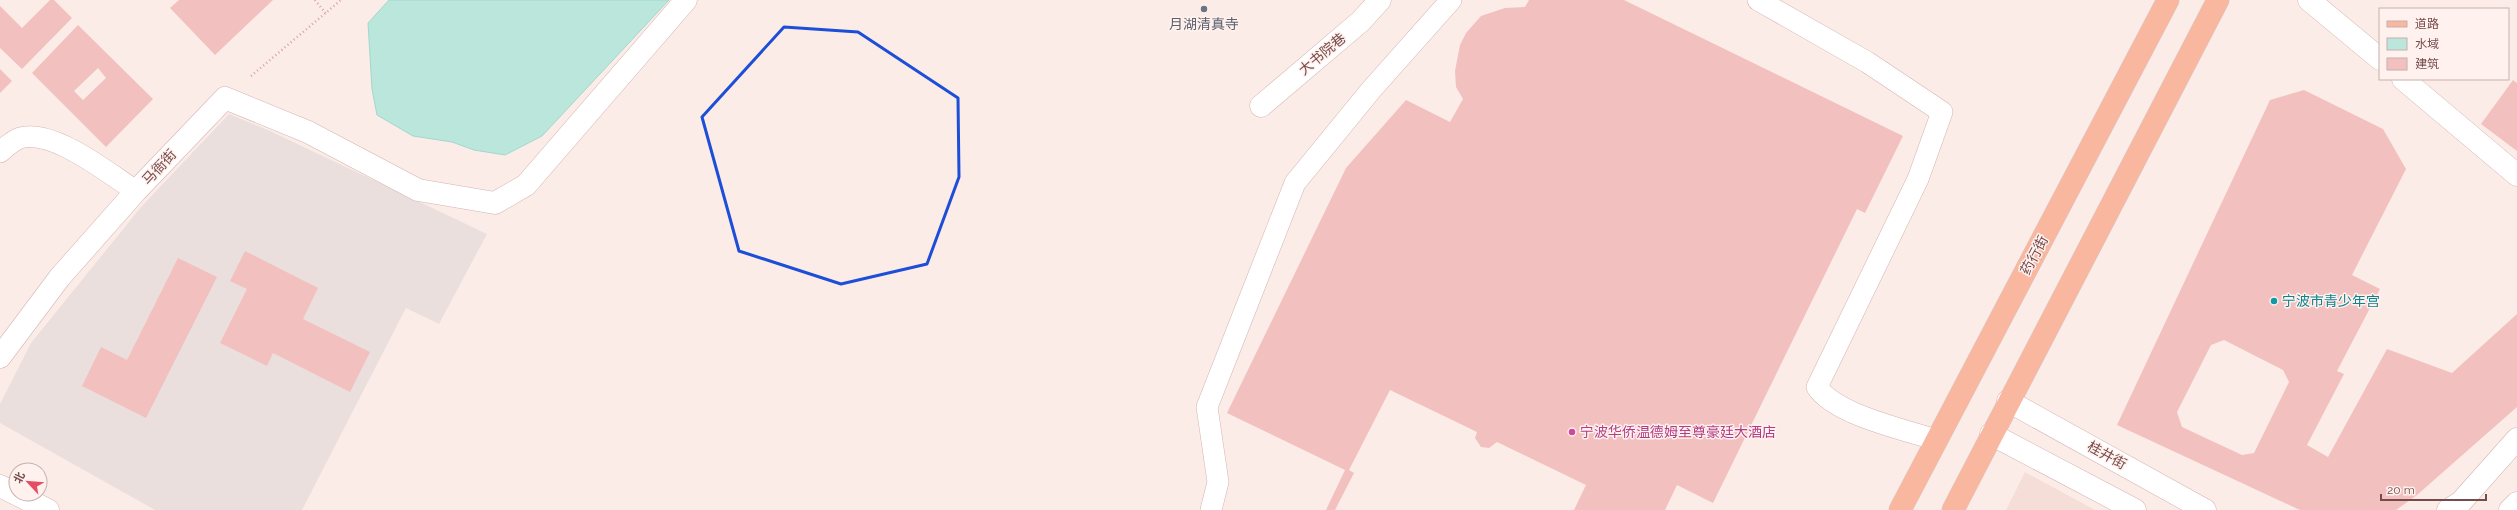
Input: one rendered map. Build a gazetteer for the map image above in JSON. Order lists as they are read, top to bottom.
{
  "streets": {
    "main road": ["药行街"],
    "street": ["大书院巷", "马衙街", "桂井街"]
  },
  "places": ["月湖清真寺", "宁波市青少年宫", "宁波华侨温德姆至尊豪廷大酒店"],
  "legend": ["道路", "水域", "建筑"],
  "scale_bar": "20 m",
  "north": "top left"
}
